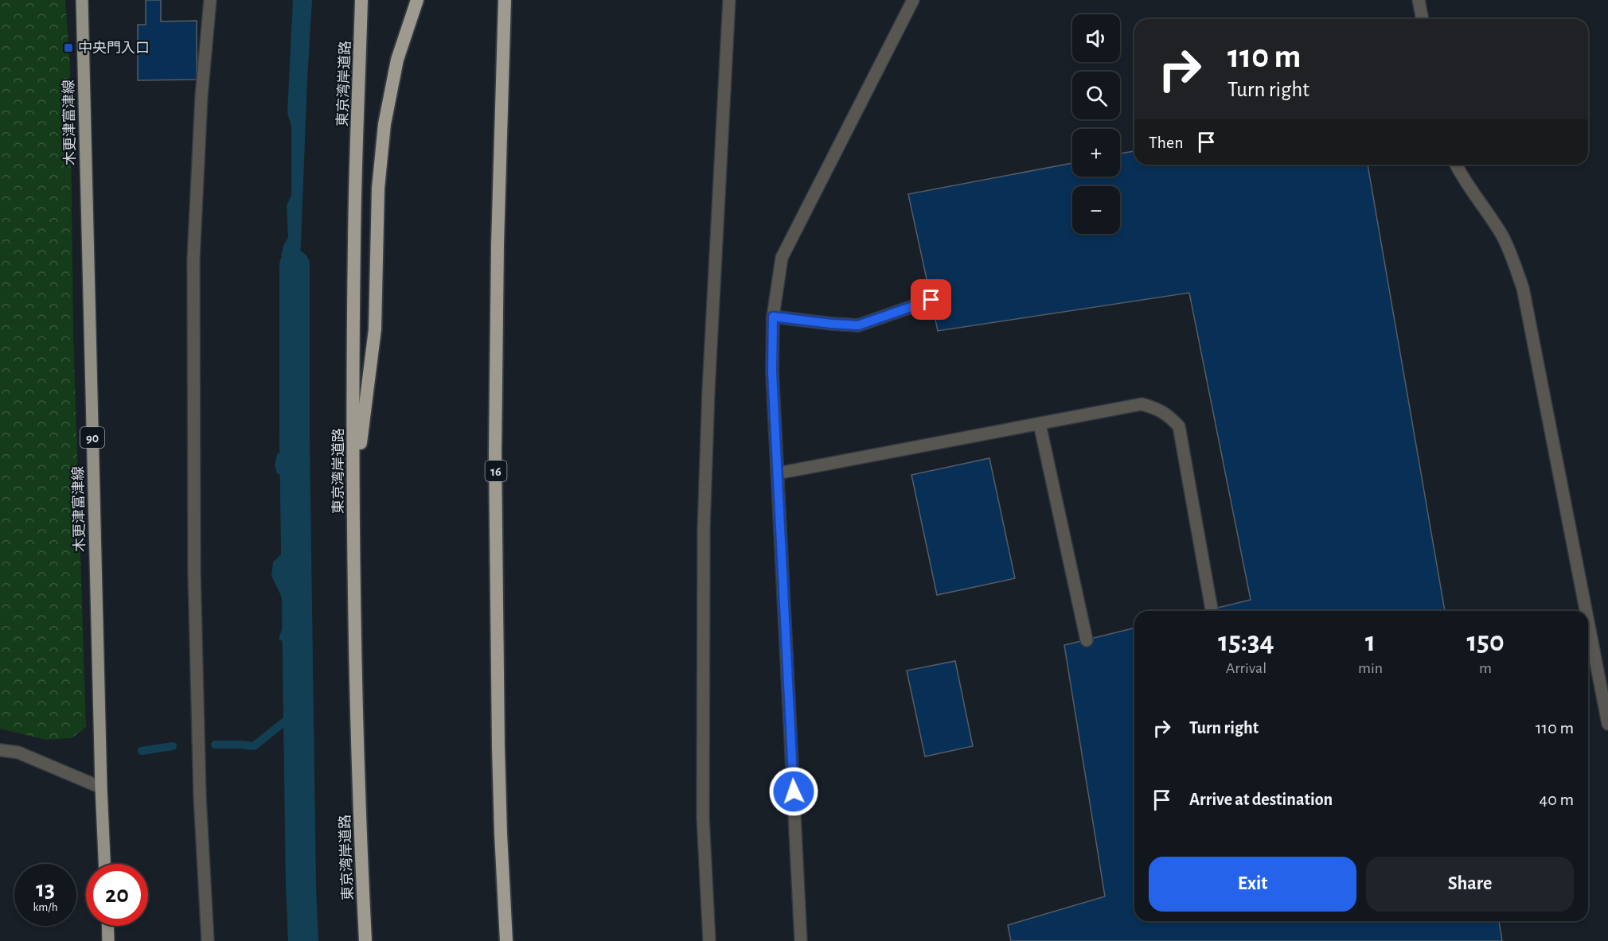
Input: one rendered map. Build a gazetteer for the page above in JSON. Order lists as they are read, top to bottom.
{
  "streets": {
    "highway": ["東京湾岸道路", "16"],
    "main road": ["木更津富津線", "90"]
  },
  "places": {
    "transit": ["中央門入口"]
  },
  "page": {
    "map_buttons": ["+", "−"],
    "turn": ["110 m", "Turn right"],
    "then": "Then",
    "eta": [
      "15:34",
      "Arrival",
      "1",
      "min",
      "150",
      "m"
    ],
    "list": [
      {
        "name": "Turn right",
        "value": "110 m"
      },
      {
        "name": "Arrive at destination",
        "value": "40 m"
      }
    ],
    "buttons": ["Exit", "Share"],
    "speed": "13 km/h",
    "limit": "20"
  }
}
